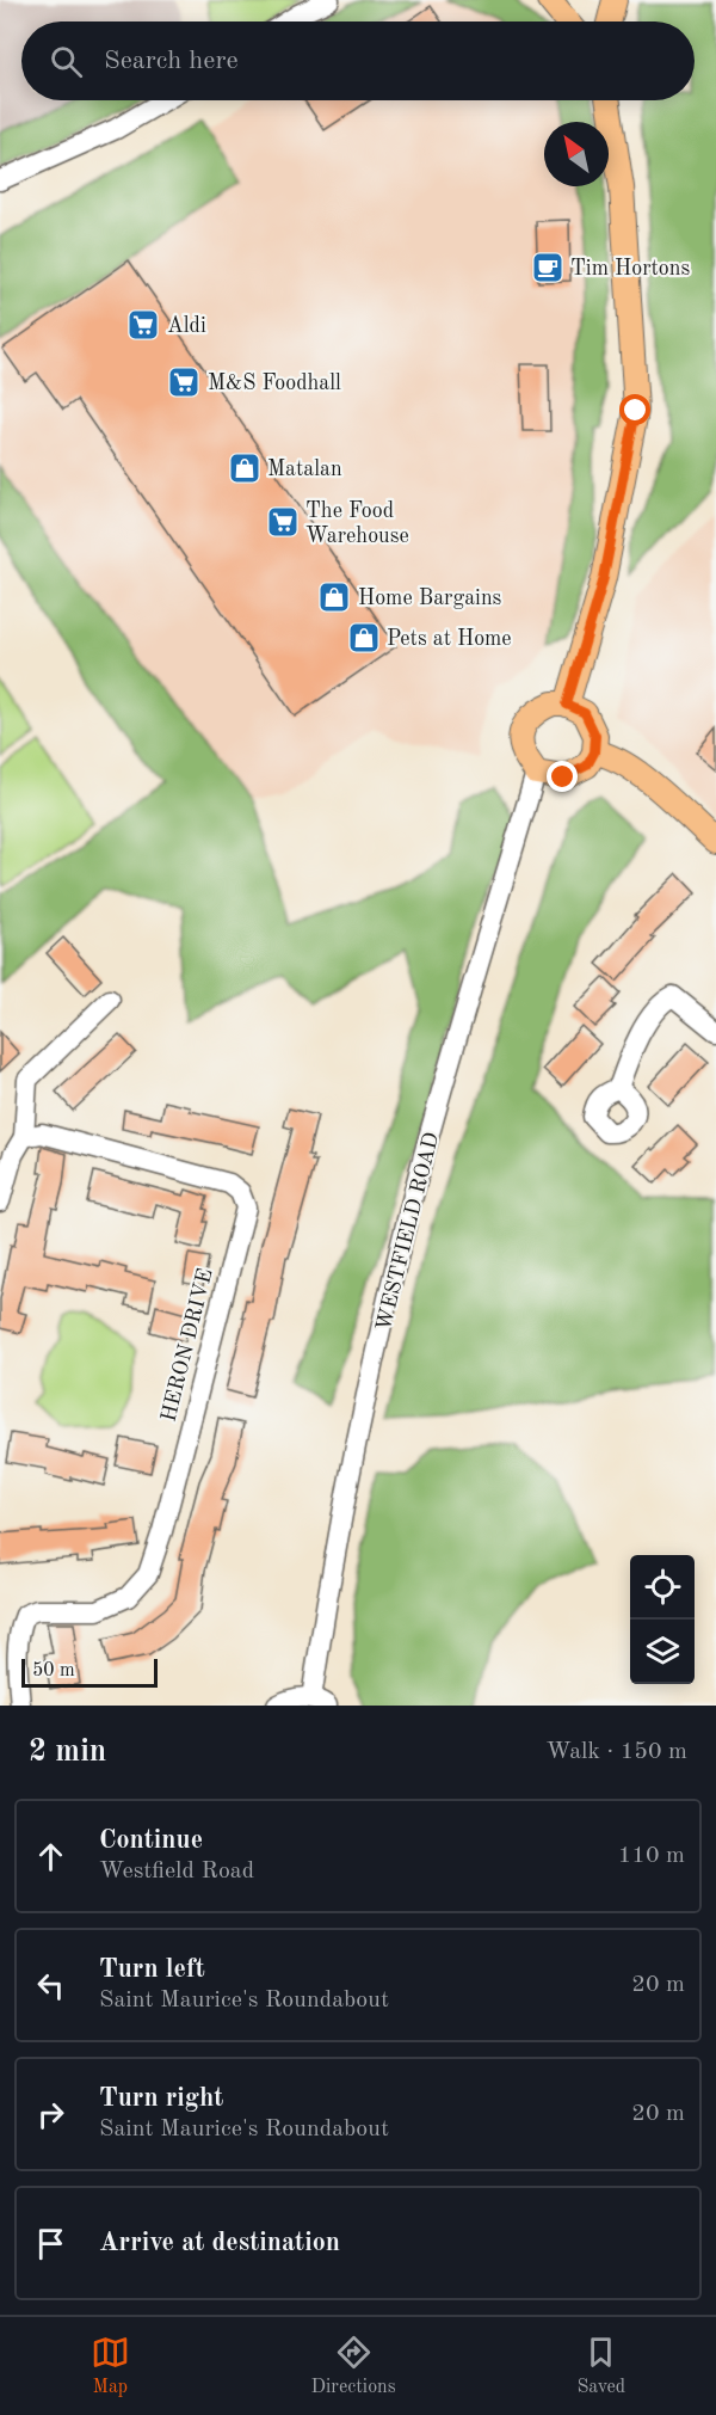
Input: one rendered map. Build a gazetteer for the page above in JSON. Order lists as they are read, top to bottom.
{
  "streets": {
    "street": ["WESTFIELD ROAD", "HERON DRIVE"]
  },
  "places": {
    "cafe": ["Tim Hortons"],
    "supermarket": ["Aldi", "M&S Foodhall", "The Food Warehouse"],
    "shop": ["Matalan", "Home Bargains", "Pets at Home"]
  },
  "scale_bar": "50 m",
  "north": "top left",
  "page": {
    "search": "Search here",
    "scale": "50 m",
    "heading": ["2 min", "Walk · 150 m"],
    "list": [
      ["Continue", "Westfield Road", "110 m"],
      ["Turn left", "Saint Maurice's Roundabout", "20 m"],
      ["Turn right", "Saint Maurice's Roundabout", "20 m"],
      "Arrive at destination"
    ],
    "nav": ["Map", "Directions", "Saved"]
  }
}
